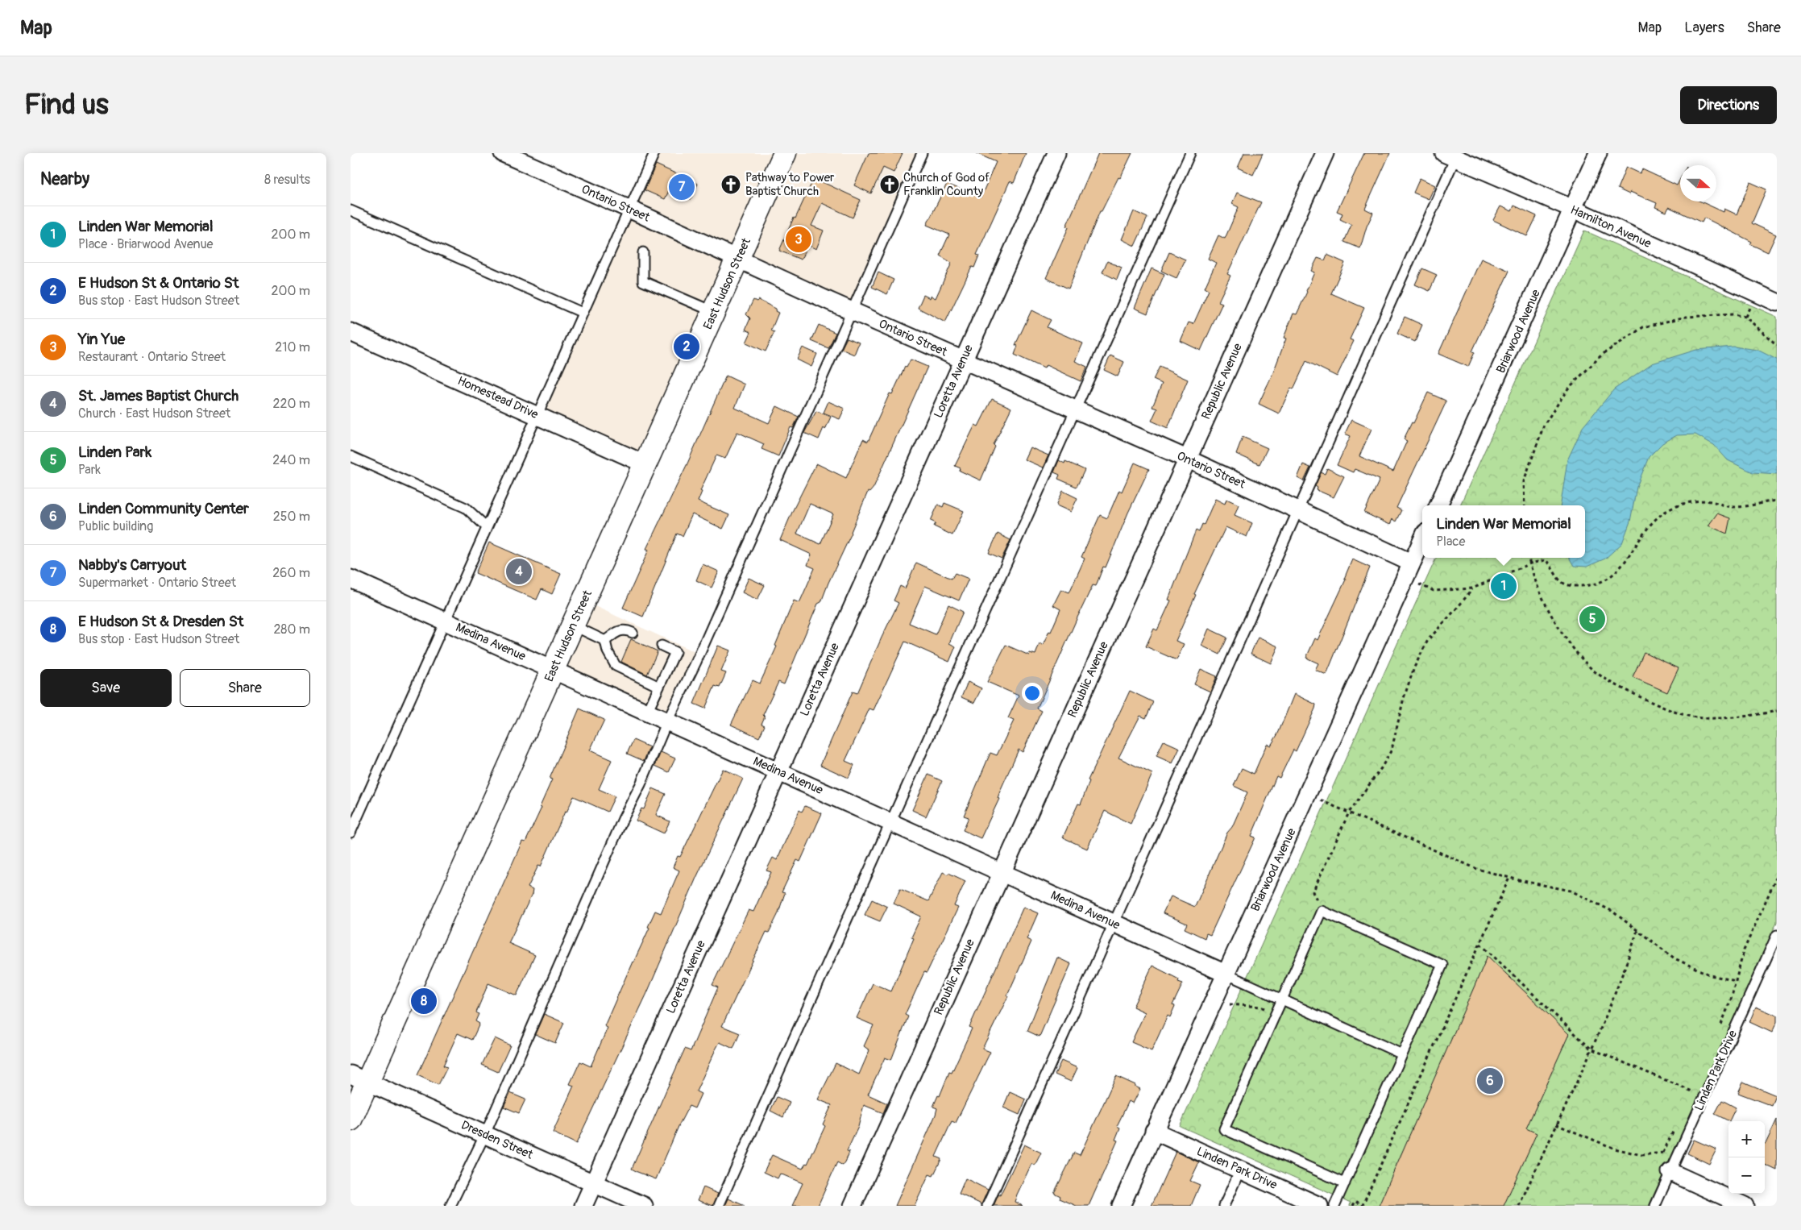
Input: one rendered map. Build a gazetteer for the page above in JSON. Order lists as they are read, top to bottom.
{
  "streets": {
    "main road": ["East Hudson Street"],
    "street": [
      "Ontario Street",
      "Hamilton Avenue",
      "Briarwood Avenue",
      "Loretta Avenue",
      "Republic Avenue",
      "Homestead Drive",
      "Medina Avenue",
      "Linden Park Drive",
      "Dresden Street"
    ]
  },
  "crossings": [
    ["Ontario Street", "East Hudson Street"],
    ["Ontario Street", "Briarwood Avenue"],
    ["Ontario Street", "Loretta Avenue"],
    ["Ontario Street", "Republic Avenue"],
    ["Hamilton Avenue", "Briarwood Avenue"],
    ["East Hudson Street", "Homestead Drive"],
    ["East Hudson Street", "Medina Avenue"],
    ["East Hudson Street", "Dresden Street"],
    ["Briarwood Avenue", "Medina Avenue"],
    ["Briarwood Avenue", "Linden Park Drive"],
    ["Loretta Avenue", "Medina Avenue"],
    ["Loretta Avenue", "Dresden Street"],
    ["Republic Avenue", "Medina Avenue"]
  ],
  "places": {
    "church": ["Pathway to Power Baptist Church", "Church of God of Franklin County"]
  },
  "north": "right",
  "page": {
    "header": "Map",
    "nav": ["Map", "Layers", "Share"],
    "buttons": [
      "Directions",
      ["Save", "Share"]
    ],
    "title": "Find us",
    "heading": ["Nearby", "8 results"],
    "pins": [
      "7",
      "3",
      "2",
      "4",
      "1",
      "5",
      "8",
      "6"
    ],
    "list": [
      {
        "mark": "1",
        "name": "Linden War Memorial",
        "note": "Place · Briarwood Avenue",
        "value": "200 m"
      },
      {
        "mark": "2",
        "name": "E Hudson St & Ontario St",
        "note": "Bus stop · East Hudson Street",
        "value": "200 m"
      },
      {
        "mark": "3",
        "name": "Yin Yue",
        "note": "Restaurant · Ontario Street",
        "value": "210 m"
      },
      {
        "mark": "4",
        "name": "St. James Baptist Church",
        "note": "Church · East Hudson Street",
        "value": "220 m"
      },
      {
        "mark": "5",
        "name": "Linden Park",
        "note": "Park",
        "value": "240 m"
      },
      {
        "mark": "6",
        "name": "Linden Community Center",
        "note": "Public building",
        "value": "250 m"
      },
      {
        "mark": "7",
        "name": "Nabby's Carryout",
        "note": "Supermarket · Ontario Street",
        "value": "260 m"
      },
      {
        "mark": "8",
        "name": "E Hudson St & Dresden St",
        "note": "Bus stop · East Hudson Street",
        "value": "280 m"
      }
    ],
    "popup": ["Linden War Memorial", "Place"],
    "map_buttons": ["+", "−"]
  }
}
